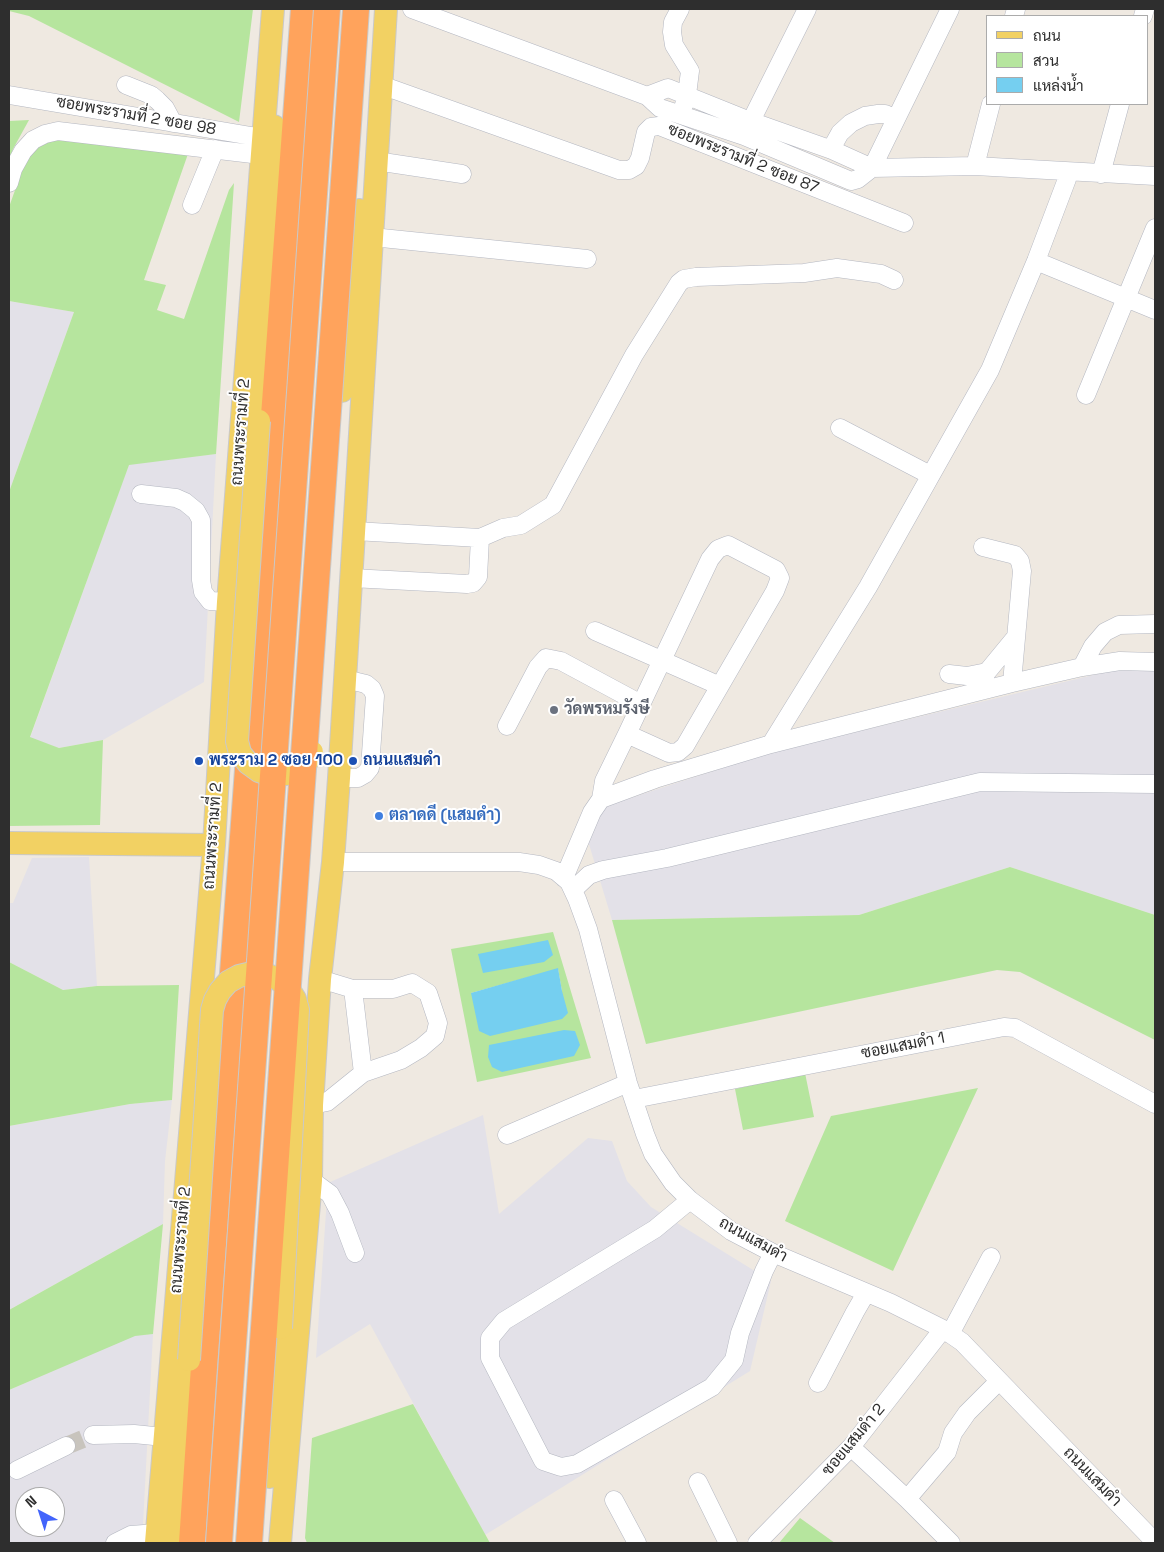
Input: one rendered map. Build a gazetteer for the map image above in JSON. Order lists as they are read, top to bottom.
{
  "streets": {
    "highway": ["ถนนพระรามที่ 2"],
    "street": [
      "ซอยพระรามที่ 2 ซอย 98",
      "ซอยพระรามที่ 2 ซอย 87",
      "ซอยแสมดำ 1",
      "ถนนแสมดำ",
      "ซอยแสมดำ 2"
    ]
  },
  "crossings": [
    ["ซอยพระรามที่ 2 ซอย 98", "ถนนพระรามที่ 2"],
    ["ซอยแสมดำ 1", "ถนนแสมดำ"],
    ["ถนนแสมดำ", "ซอยแสมดำ 2"]
  ],
  "places": [
    "วัดพรหมรังษี",
    "พระราม 2 ซอย 100",
    "ถนนแสมดำ",
    "ตลาดดี (แสมดำ)"
  ],
  "legend": ["ถนน", "สวน", "แหล่งน้ำ"],
  "north": "top left"
}
